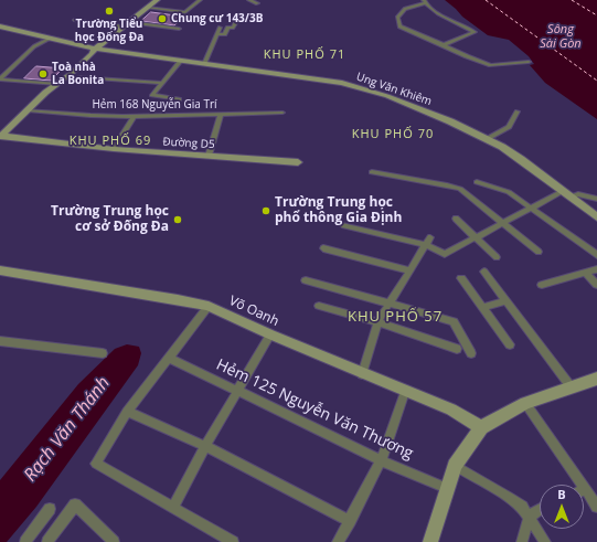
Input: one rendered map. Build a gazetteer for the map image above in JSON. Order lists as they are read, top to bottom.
{
  "streets": {
    "street": [
      "Ung Văn Khiêm",
      "Hẻm 168 Nguyễn Gia Trí",
      "Đường D5",
      "Võ Oanh",
      "Hẻm 125 Nguyễn Văn Thương"
    ]
  },
  "districts": [
    "KHU PHỐ 71",
    "KHU PHỐ 70",
    "KHU PHỐ 69",
    "KHU PHỐ 57"
  ],
  "water": ["Sông Sài Gòn", "Rạch Văn Thánh"],
  "places": [
    "Trường Tiểu học Đống Đa",
    "Chung cư 143/3B",
    "Toà nhà La Bonita",
    "Trường Trung học phổ thông Gia Định",
    "Trường Trung học cơ sở Đống Đa"
  ],
  "north": "top"
}
